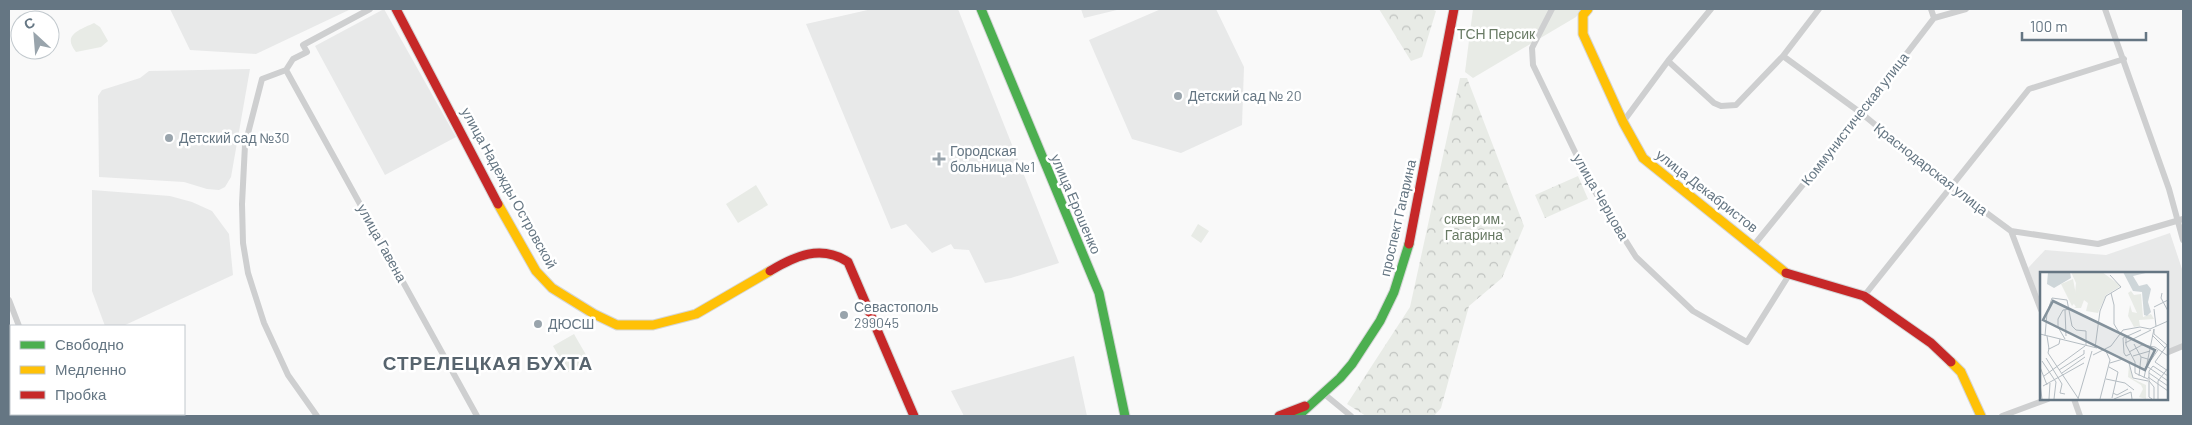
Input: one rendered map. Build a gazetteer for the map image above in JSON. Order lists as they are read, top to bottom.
{
  "streets": {
    "street": [
      "Коммунистическая улица",
      "Краснодарская улица",
      "улица Надежды Островской",
      "улица Декабристов",
      "улица Черцова",
      "улица Ерошенко",
      "проспект Гагарина",
      "улица Гавена"
    ]
  },
  "crossings": [
    ["Коммунистическая улица", "Краснодарская улица"],
    ["Коммунистическая улица", "улица Декабристов"],
    ["улица Декабристов", "улица Черцова"]
  ],
  "districts": ["СТРЕЛЕЦКАЯ БУХТА"],
  "parks": ["ТСН Персик", "сквер им. Гагарина"],
  "places": {
    "other": [
      "Детский сад № 20",
      "Детский сад №30",
      "Севастополь 299045",
      "ДЮСШ"
    ],
    "health": ["Городская больница №1"]
  },
  "legend": ["Свободно", "Медленно", "Пробка"],
  "scale_bar": "100 m",
  "north": "top left"
}
